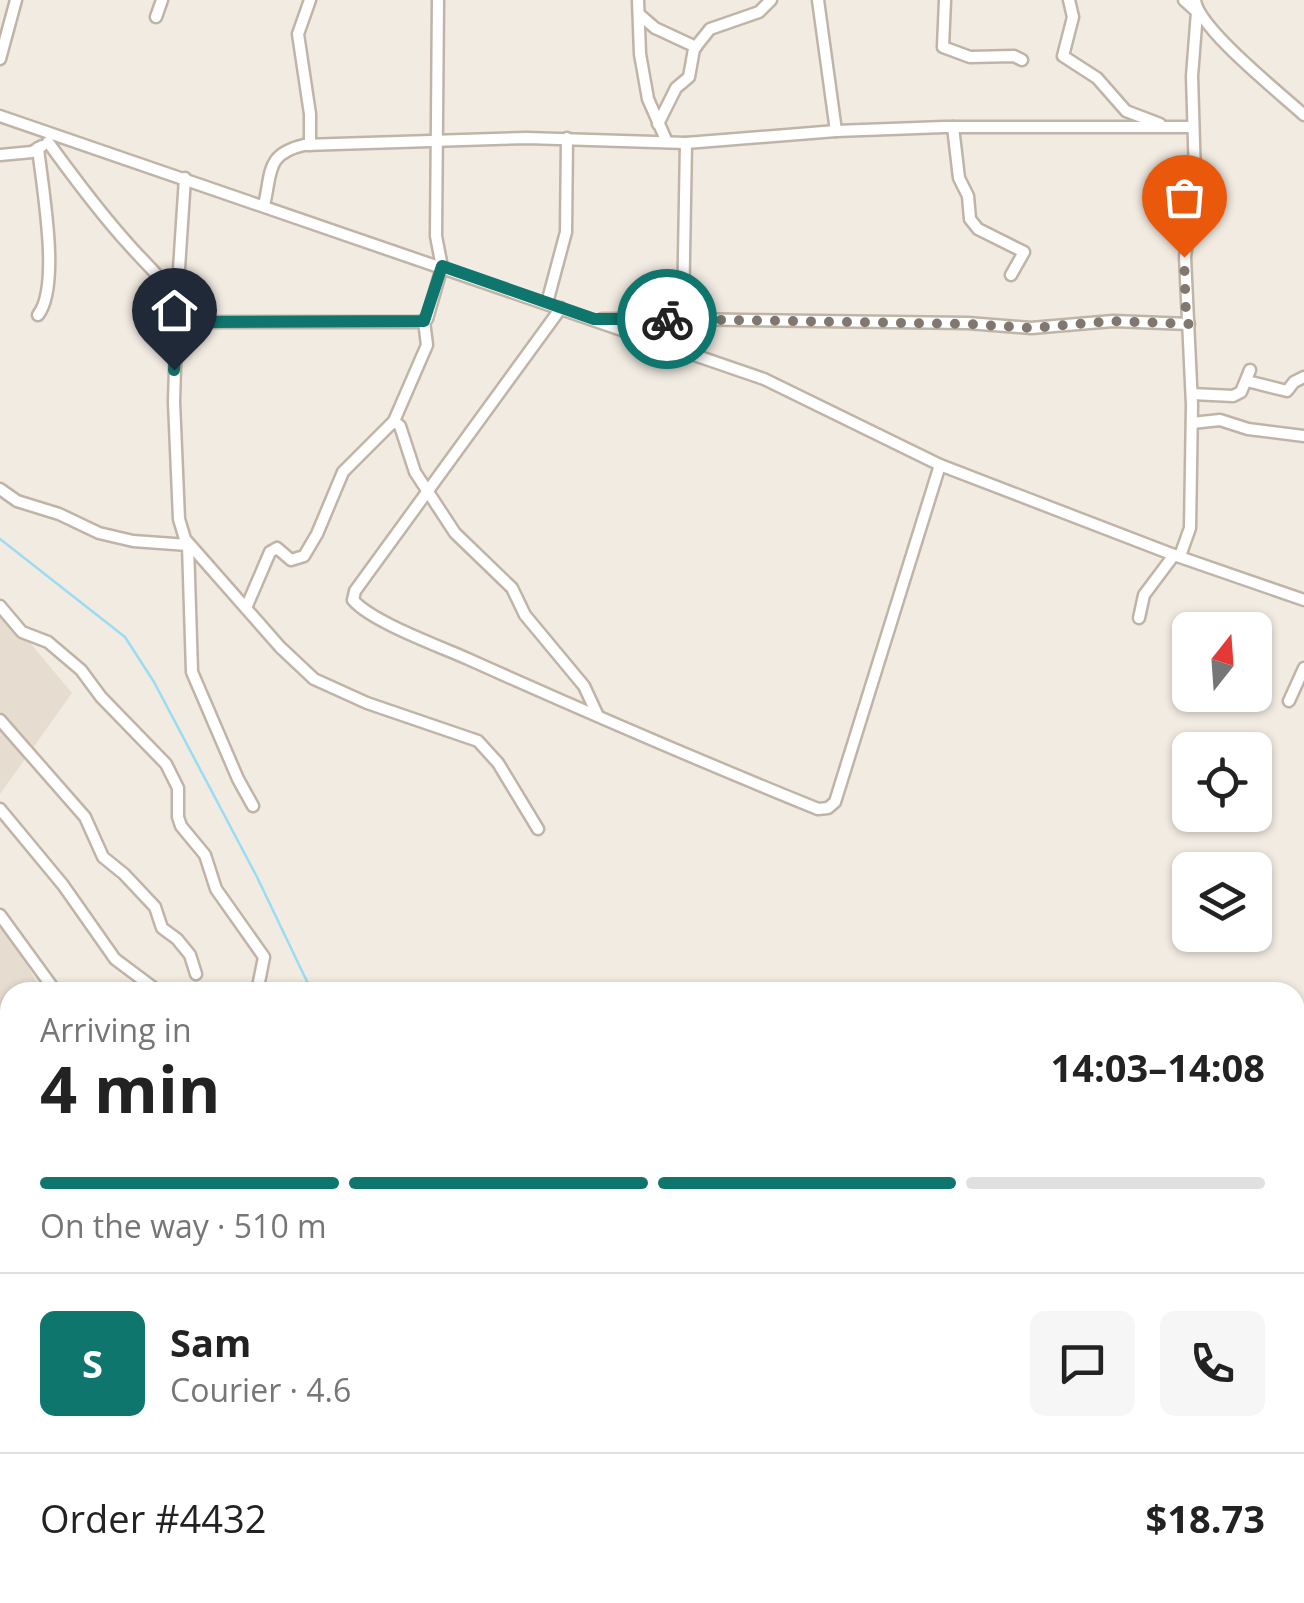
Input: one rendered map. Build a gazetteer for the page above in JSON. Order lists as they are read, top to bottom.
{
  "north": "top",
  "page": {
    "heading": ["4 min", "Arriving in", "14:03–14:08"],
    "panel": [
      "Sam",
      "Courier · 4.6",
      "Order #4432",
      "$18.73"
    ],
    "bar": "On the way · 510 m",
    "round": "S"
  }
}
